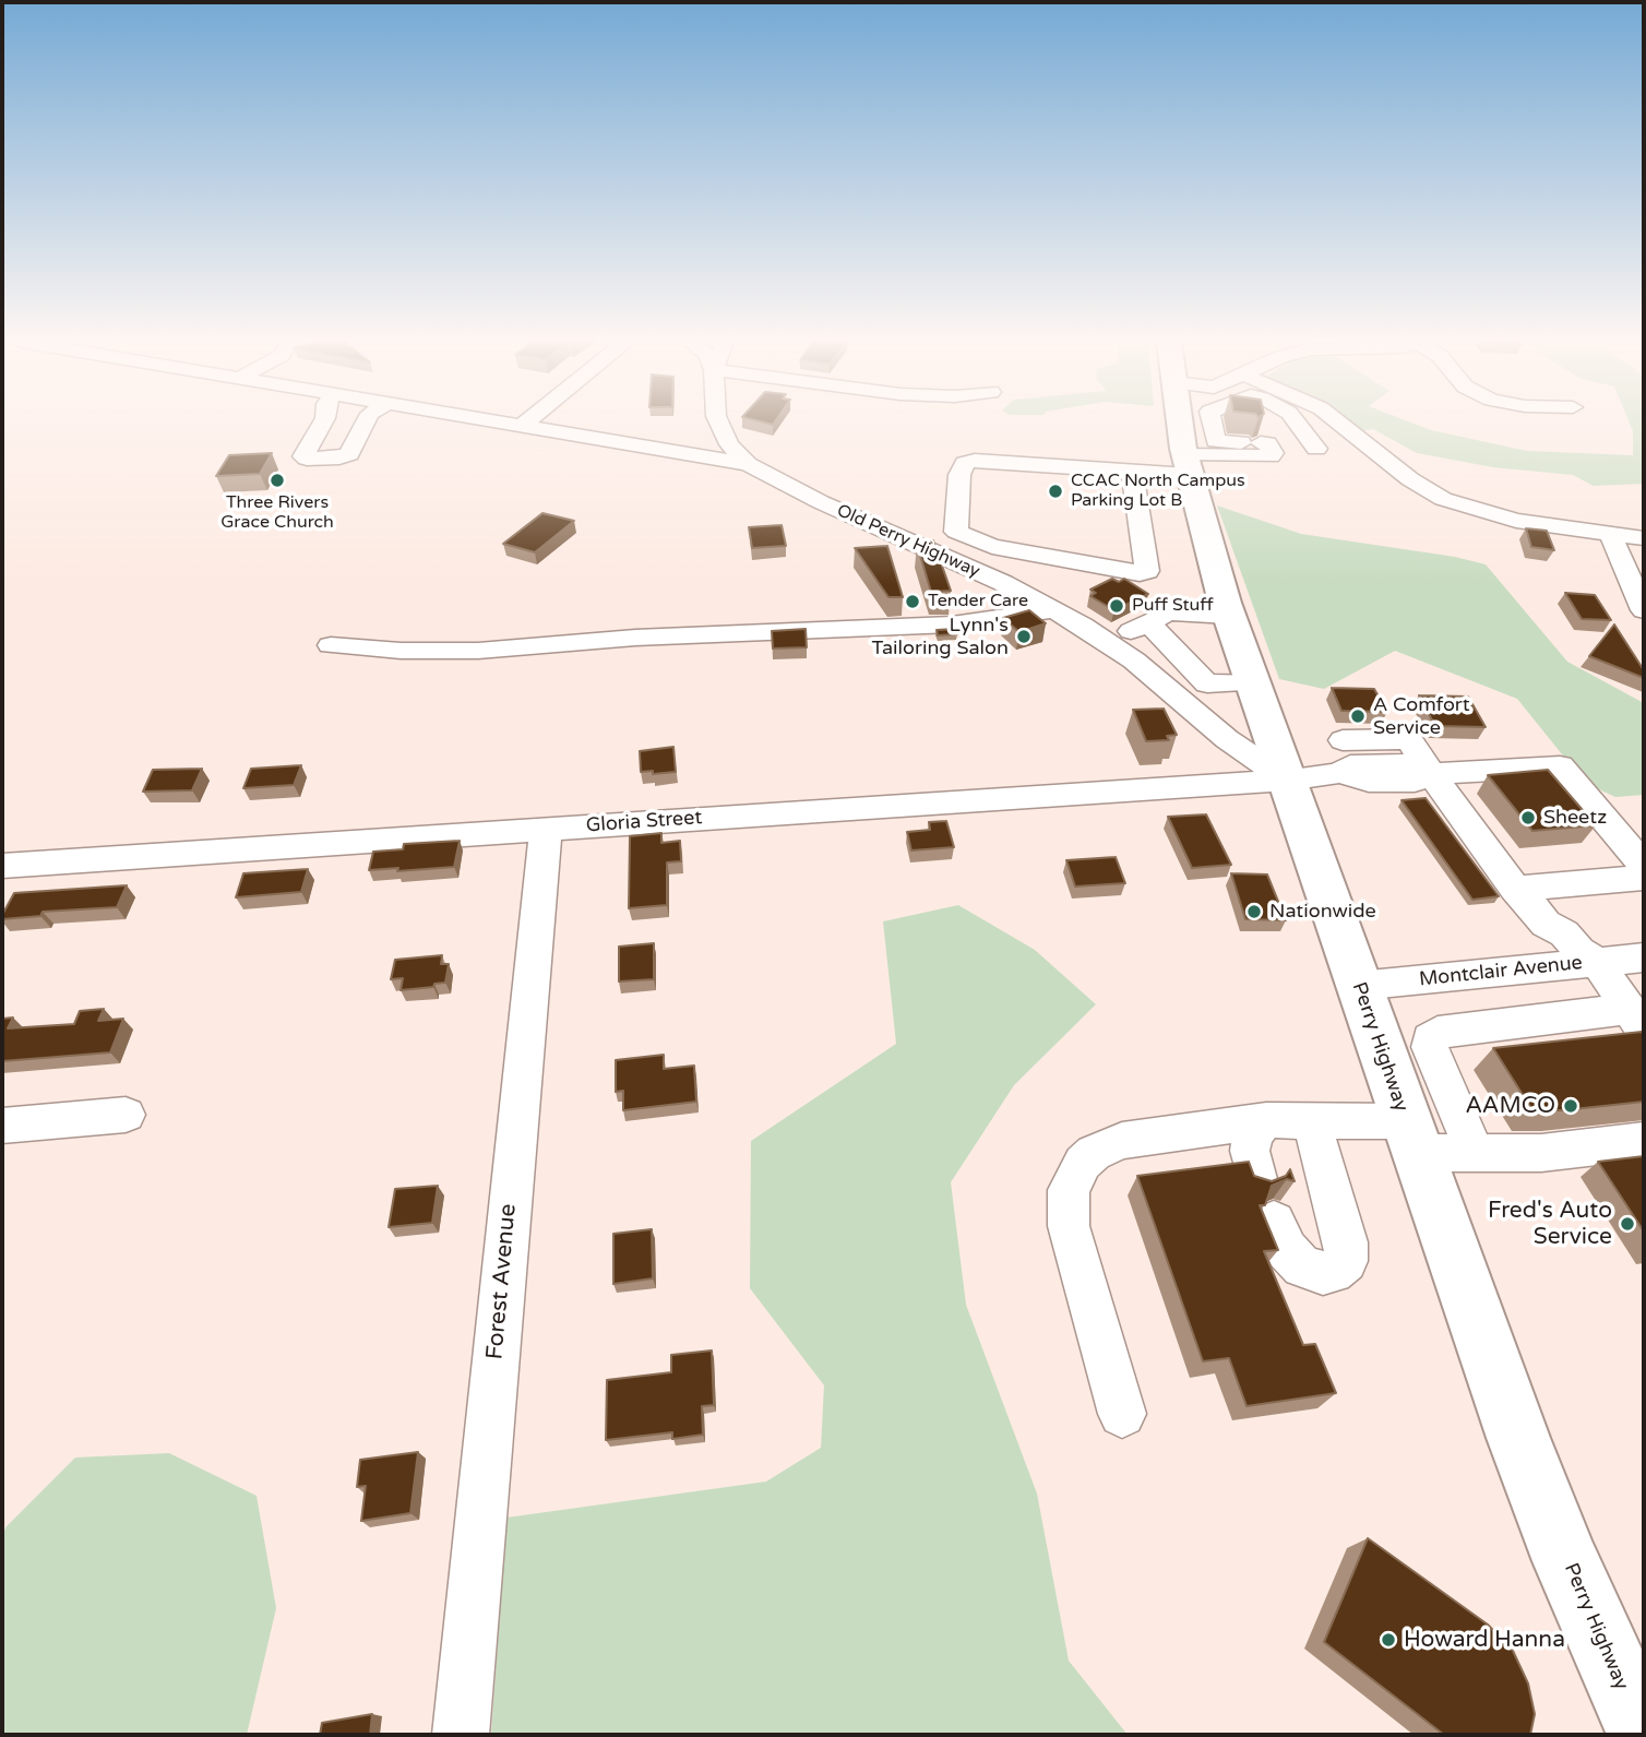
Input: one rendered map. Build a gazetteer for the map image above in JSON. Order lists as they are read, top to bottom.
{
  "streets": {
    "main road": ["Perry Highway"],
    "street": [
      "Old Perry Highway",
      "Gloria Street",
      "Montclair Avenue",
      "Forest Avenue"
    ]
  },
  "crossings": [
    ["Old Perry Highway", "Gloria Street"],
    ["Old Perry Highway", "Perry Highway"],
    ["Gloria Street", "Perry Highway"],
    ["Gloria Street", "Forest Avenue"],
    ["Montclair Avenue", "Perry Highway"]
  ],
  "places": [
    "Three Rivers Grace Church",
    "CCAC North Campus Parking Lot B",
    "Tender Care",
    "Puff Stuff",
    "Lynn's Tailoring Salon",
    "A Comfort Service",
    "Sheetz",
    "Nationwide",
    "AAMCO",
    "Fred's Auto Service",
    "Howard Hanna"
  ]
}
